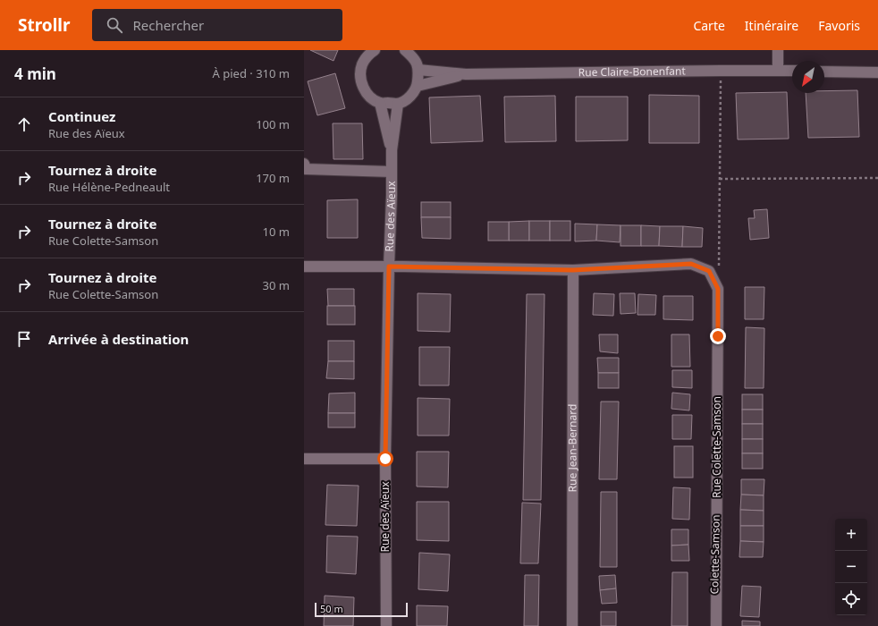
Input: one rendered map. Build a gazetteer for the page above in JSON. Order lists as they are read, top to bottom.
{
  "streets": {
    "street": [
      "Rue Claire-Bonenfant",
      "Rue des Aïeux",
      "Rue Colette-Samson",
      "Rue Jean-Bernard"
    ]
  },
  "crossings": [
    ["Rue Colette-Samson", "Rue Jean-Bernard"]
  ],
  "scale_bar": "50 m",
  "north": "bottom left",
  "page": {
    "header": "Strollr",
    "search": "Rechercher",
    "nav": ["Carte", "Itinéraire", "Favoris"],
    "heading": ["4 min", "À pied · 310 m"],
    "list": [
      ["Continuez", "Rue des Aïeux", "100 m"],
      ["Tournez à droite", "Rue Hélène-Pedneault", "170 m"],
      ["Tournez à droite", "Rue Colette-Samson", "10 m"],
      ["Tournez à droite", "Rue Colette-Samson", "30 m"],
      "Arrivée à destination"
    ],
    "map_buttons": ["+", "−"],
    "scale": "50 m"
  }
}
